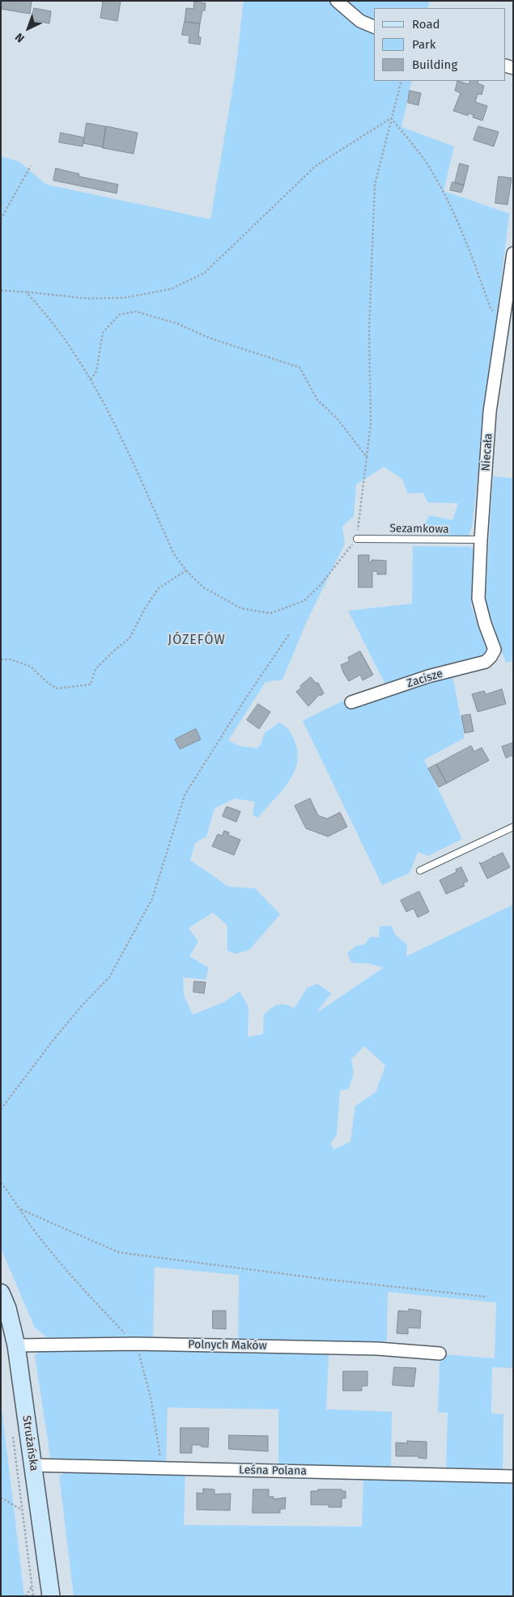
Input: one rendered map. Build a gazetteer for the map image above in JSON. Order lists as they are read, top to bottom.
{
  "streets": {
    "main road": ["Strużańska"],
    "street": [
      "Niecała",
      "Zacisze",
      "Polnych Maków",
      "Leśna Polana"
    ],
    "lane": ["Sezamkowa"]
  },
  "crossings": [
    ["Niecała", "Sezamkowa"],
    ["Niecała", "Zacisze"],
    ["Polnych Maków", "Strużańska"],
    ["Strużańska", "Leśna Polana"]
  ],
  "districts": ["JÓZEFÓW"],
  "legend": ["Road", "Park", "Building"],
  "north": "bottom left"
}
